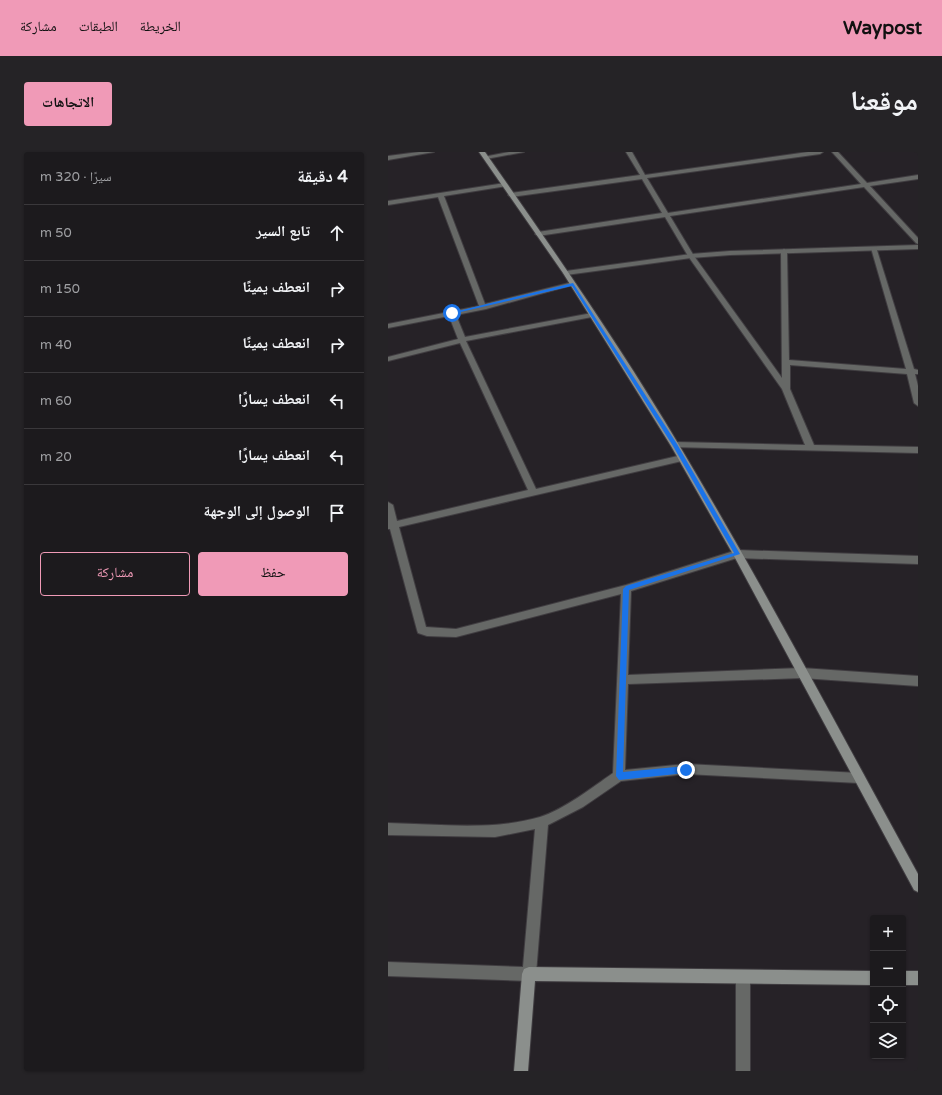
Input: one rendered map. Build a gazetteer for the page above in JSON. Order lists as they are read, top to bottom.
{
  "page": {
    "header": "Waypost",
    "nav": ["الخريطة", "الطبقات", "مشاركة"],
    "title": "موقعنا",
    "buttons": [
      "الاتجاهات",
      ["حفظ", "مشاركة"]
    ],
    "heading": ["4 دقيقة", "سيرًا · 320 m"],
    "list": [
      ["تابع السير", "50 m"],
      ["انعطف يمينًا", "150 m"],
      ["انعطف يمينًا", "40 m"],
      ["انعطف يسارًا", "60 m"],
      ["انعطف يسارًا", "20 m"],
      "الوصول إلى الوجهة"
    ],
    "map_buttons": ["+", "−"]
  }
}
